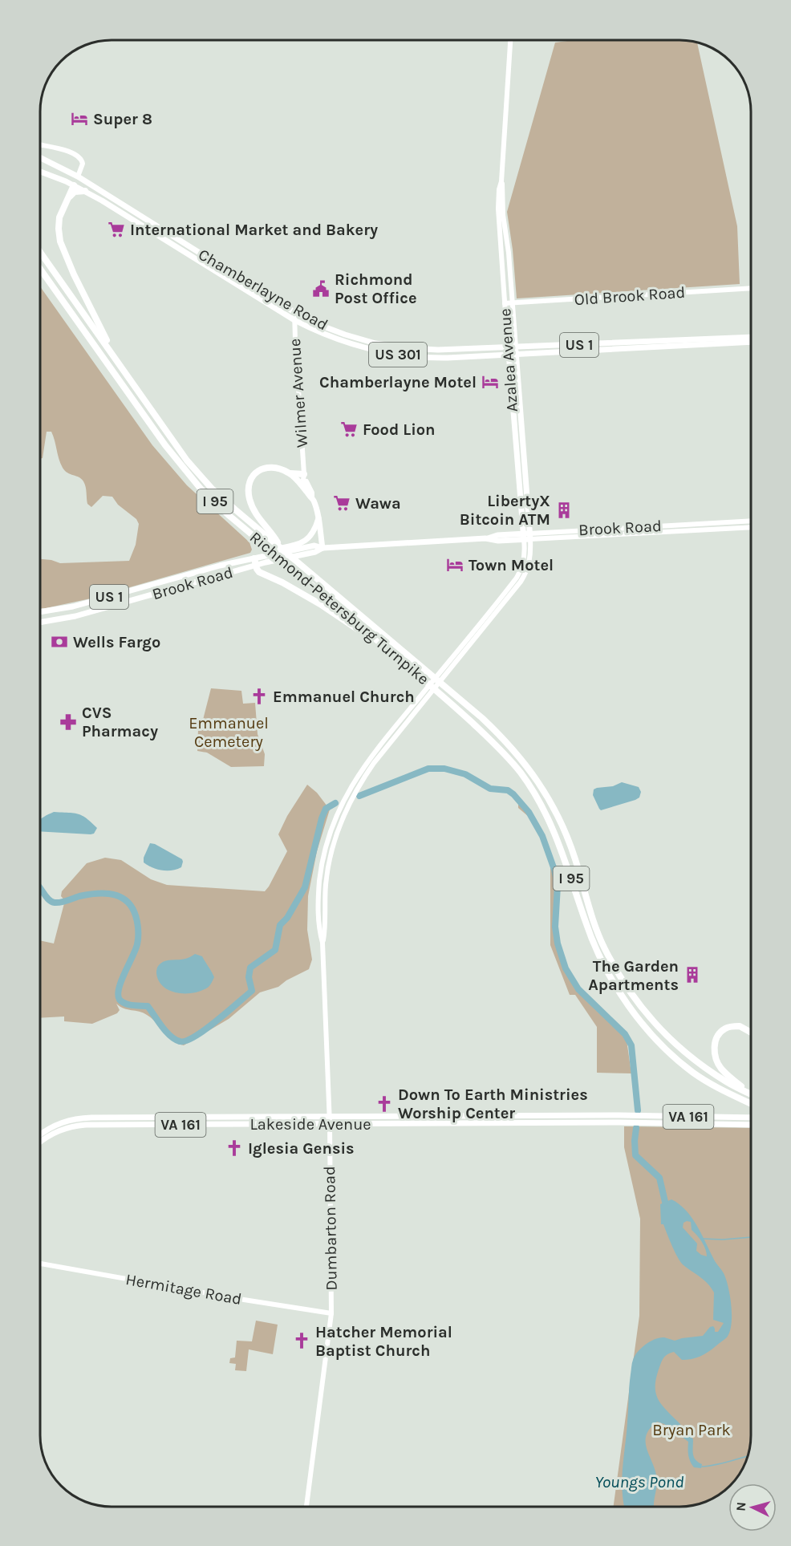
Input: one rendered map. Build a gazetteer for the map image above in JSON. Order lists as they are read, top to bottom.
{
  "streets": {
    "highway": ["I 95", "Richmond-Petersburg Turnpike"],
    "main road": [
      "Chamberlayne Road",
      "Old Brook Road",
      "US 1",
      "US 301",
      "Azalea Avenue",
      "Wilmer Avenue",
      "Brook Road",
      "VA 161",
      "Lakeside Avenue",
      "Dumbarton Road",
      "Hermitage Road"
    ]
  },
  "crossings": [
    ["Chamberlayne Road", "US 301"],
    ["Chamberlayne Road", "Azalea Avenue"],
    ["Chamberlayne Road", "Wilmer Avenue"],
    ["Old Brook Road", "Azalea Avenue"],
    ["US 1", "US 301"],
    ["US 1", "Azalea Avenue"],
    ["US 301", "Azalea Avenue"],
    ["Azalea Avenue", "Brook Road"],
    ["Azalea Avenue", "Dumbarton Road"],
    ["Wilmer Avenue", "Brook Road"],
    ["I 95", "Richmond-Petersburg Turnpike"],
    ["Brook Road", "Dumbarton Road"],
    ["Lakeside Avenue", "Dumbarton Road"],
    ["Dumbarton Road", "Hermitage Road"]
  ],
  "water": ["Youngs Pond"],
  "parks": ["Emmanuel Cemetery", "Bryan Park"],
  "places": {
    "hotel": ["Super 8", "Chamberlayne Motel", "Town Motel"],
    "supermarket": ["International Market and Bakery", "Food Lion", "Wawa"],
    "public building": ["Richmond Post Office"],
    "building": ["LibertyX Bitcoin ATM", "The Garden Apartments"],
    "bank": ["Wells Fargo"],
    "church": [
      "Emmanuel Church",
      "Down To Earth Ministries Worship Center",
      "Iglesia Gensis",
      "Hatcher Memorial Baptist Church"
    ],
    "pharmacy": ["CVS Pharmacy"]
  },
  "north": "left"
}
